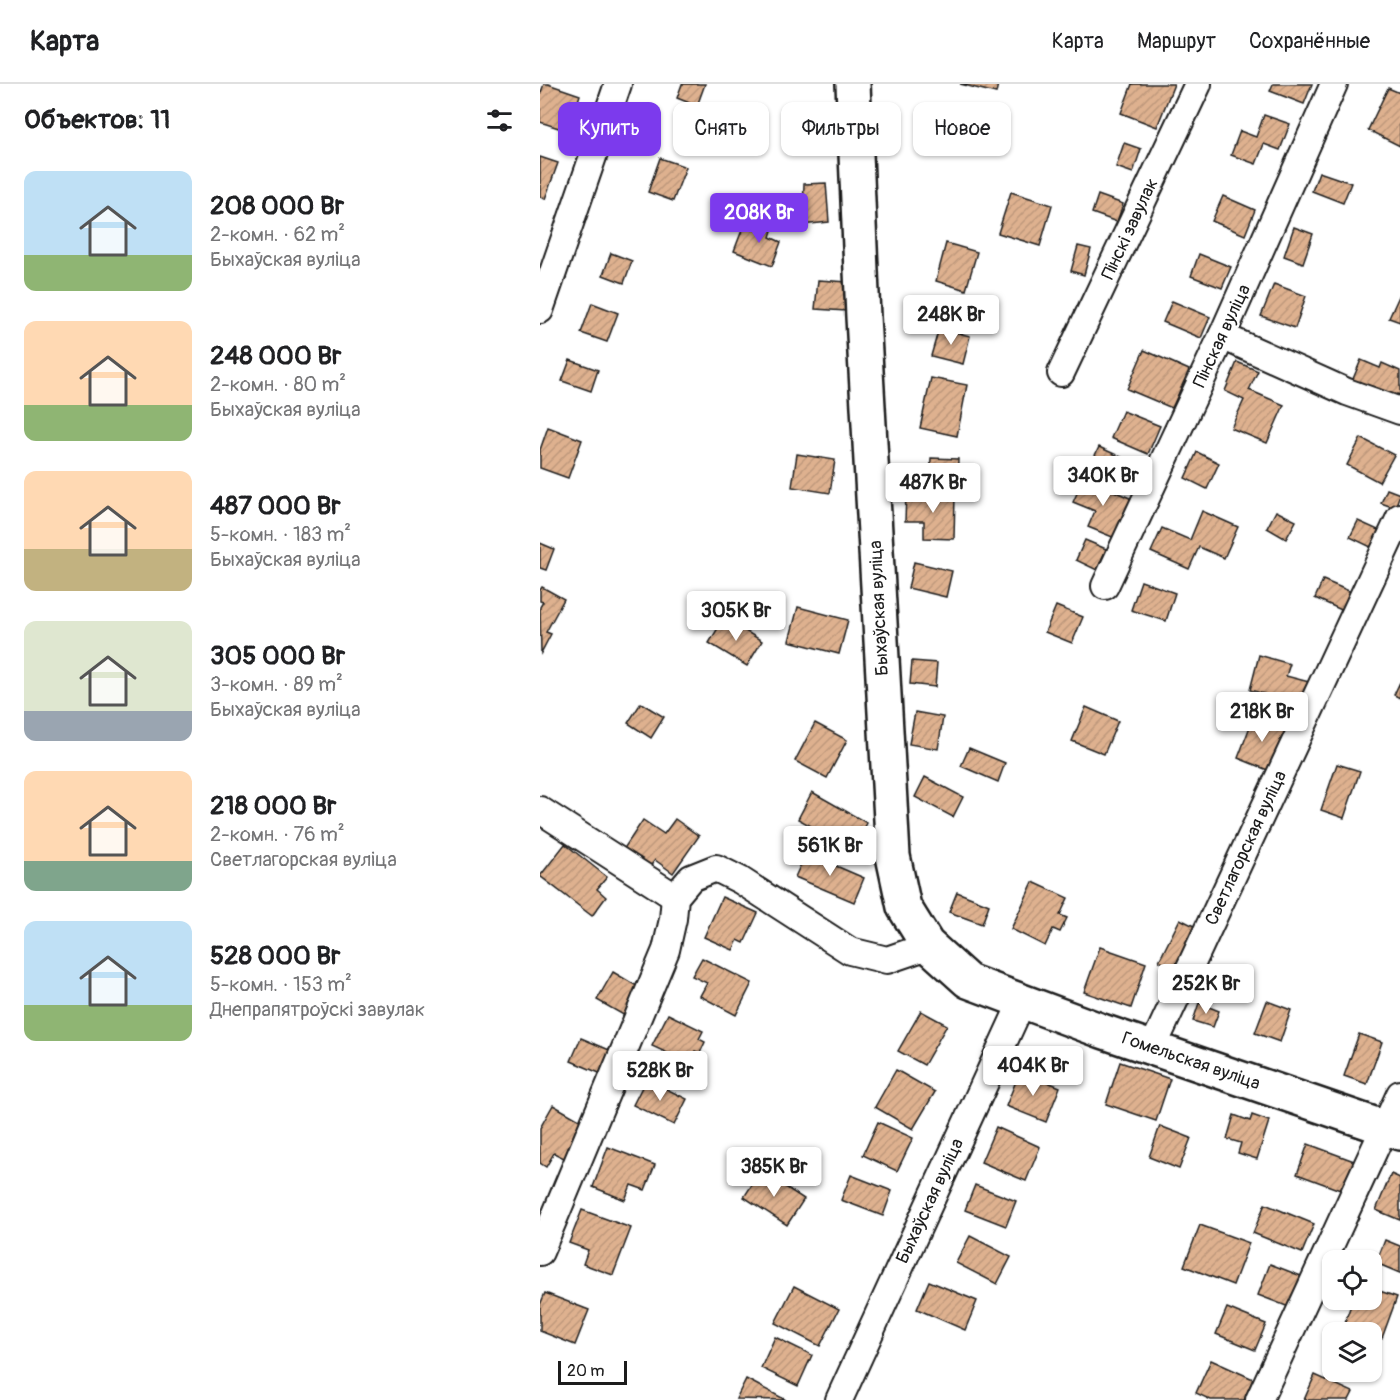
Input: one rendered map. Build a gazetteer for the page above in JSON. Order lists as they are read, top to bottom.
{
  "streets": {
    "main road": ["Быхаўская вуліца", "Гомельская вуліца"],
    "street": ["Пінскі завулак", "Пінская вуліца", "Светлагорская вуліца"]
  },
  "crossings": [
    ["Быхаўская вуліца", "Гомельская вуліца"],
    ["Светлагорская вуліца", "Гомельская вуліца"]
  ],
  "scale_bar": "20 m",
  "page": {
    "header": "Карта",
    "nav": ["Карта", "Маршрут", "Сохранённые"],
    "heading": "Объектов: 11",
    "chip": [
      "Купить",
      "Снять",
      "Фильтры",
      "Новое"
    ],
    "list": [
      {
        "name": "208 000 Br",
        "note": "2-комн. · 62 m² · Быхаўская вуліца"
      },
      {
        "name": "248 000 Br",
        "note": "2-комн. · 80 m² · Быхаўская вуліца"
      },
      {
        "name": "487 000 Br",
        "note": "5-комн. · 183 m² · Быхаўская вуліца"
      },
      {
        "name": "305 000 Br",
        "note": "3-комн. · 89 m² · Быхаўская вуліца"
      },
      {
        "name": "218 000 Br",
        "note": "2-комн. · 76 m² · Светлагорская вуліца"
      },
      {
        "name": "528 000 Br",
        "note": "5-комн. · 153 m² · Днепрапятроўскі завулак"
      }
    ],
    "price": [
      "208K Br",
      "248K Br",
      "340K Br",
      "487K Br",
      "305K Br",
      "218K Br",
      "561K Br",
      "252K Br",
      "404K Br",
      "528K Br",
      "385K Br"
    ],
    "scale": "20 m"
  }
}
